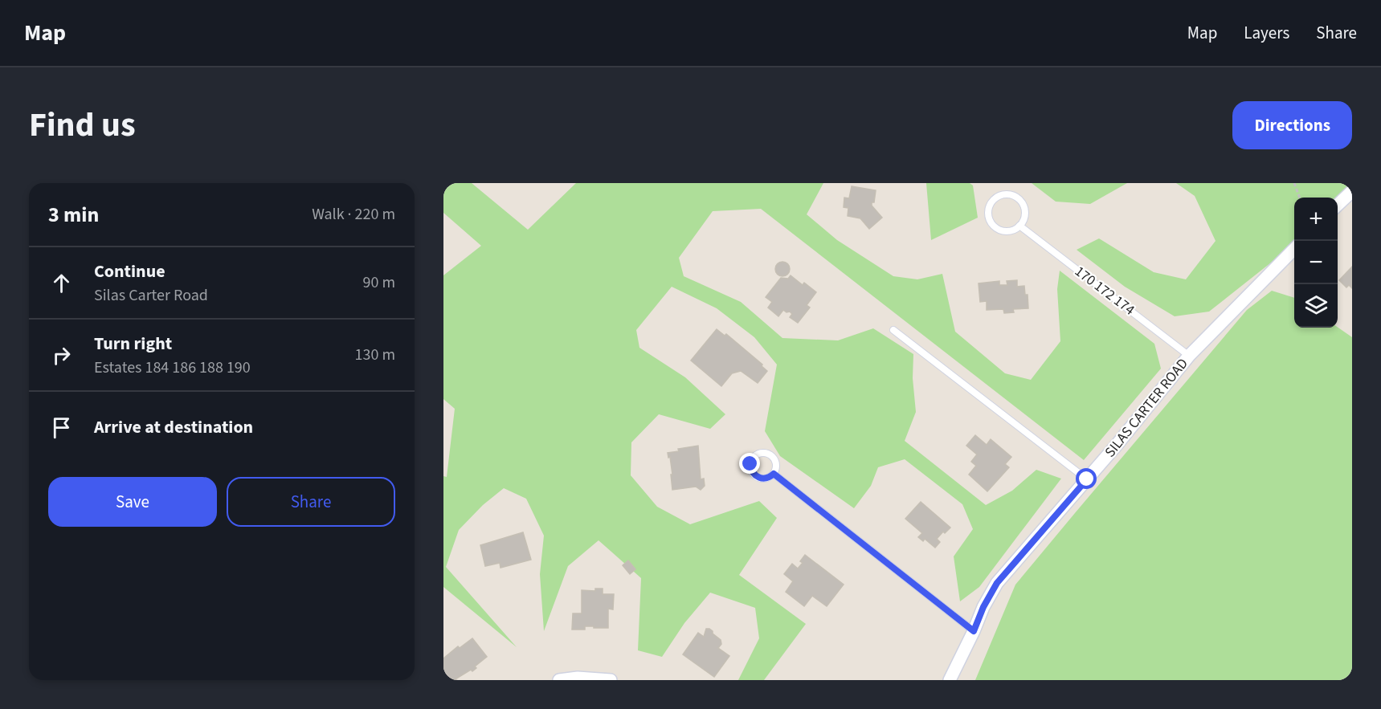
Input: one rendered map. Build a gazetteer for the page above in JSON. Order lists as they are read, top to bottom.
{
  "streets": {
    "street": ["SILAS CARTER ROAD"],
    "lane": ["170 172 174"]
  },
  "crossings": [
    ["170 172 174", "SILAS CARTER ROAD"]
  ],
  "page": {
    "header": "Map",
    "nav": ["Map", "Layers", "Share"],
    "title": "Find us",
    "buttons": [
      "Directions",
      ["Save", "Share"]
    ],
    "heading": ["3 min", "Walk · 220 m"],
    "map_buttons": ["+", "−"],
    "list": [
      ["Continue", "Silas Carter Road", "90 m"],
      ["Turn right", "Estates 184 186 188 190", "130 m"],
      "Arrive at destination"
    ]
  }
}
